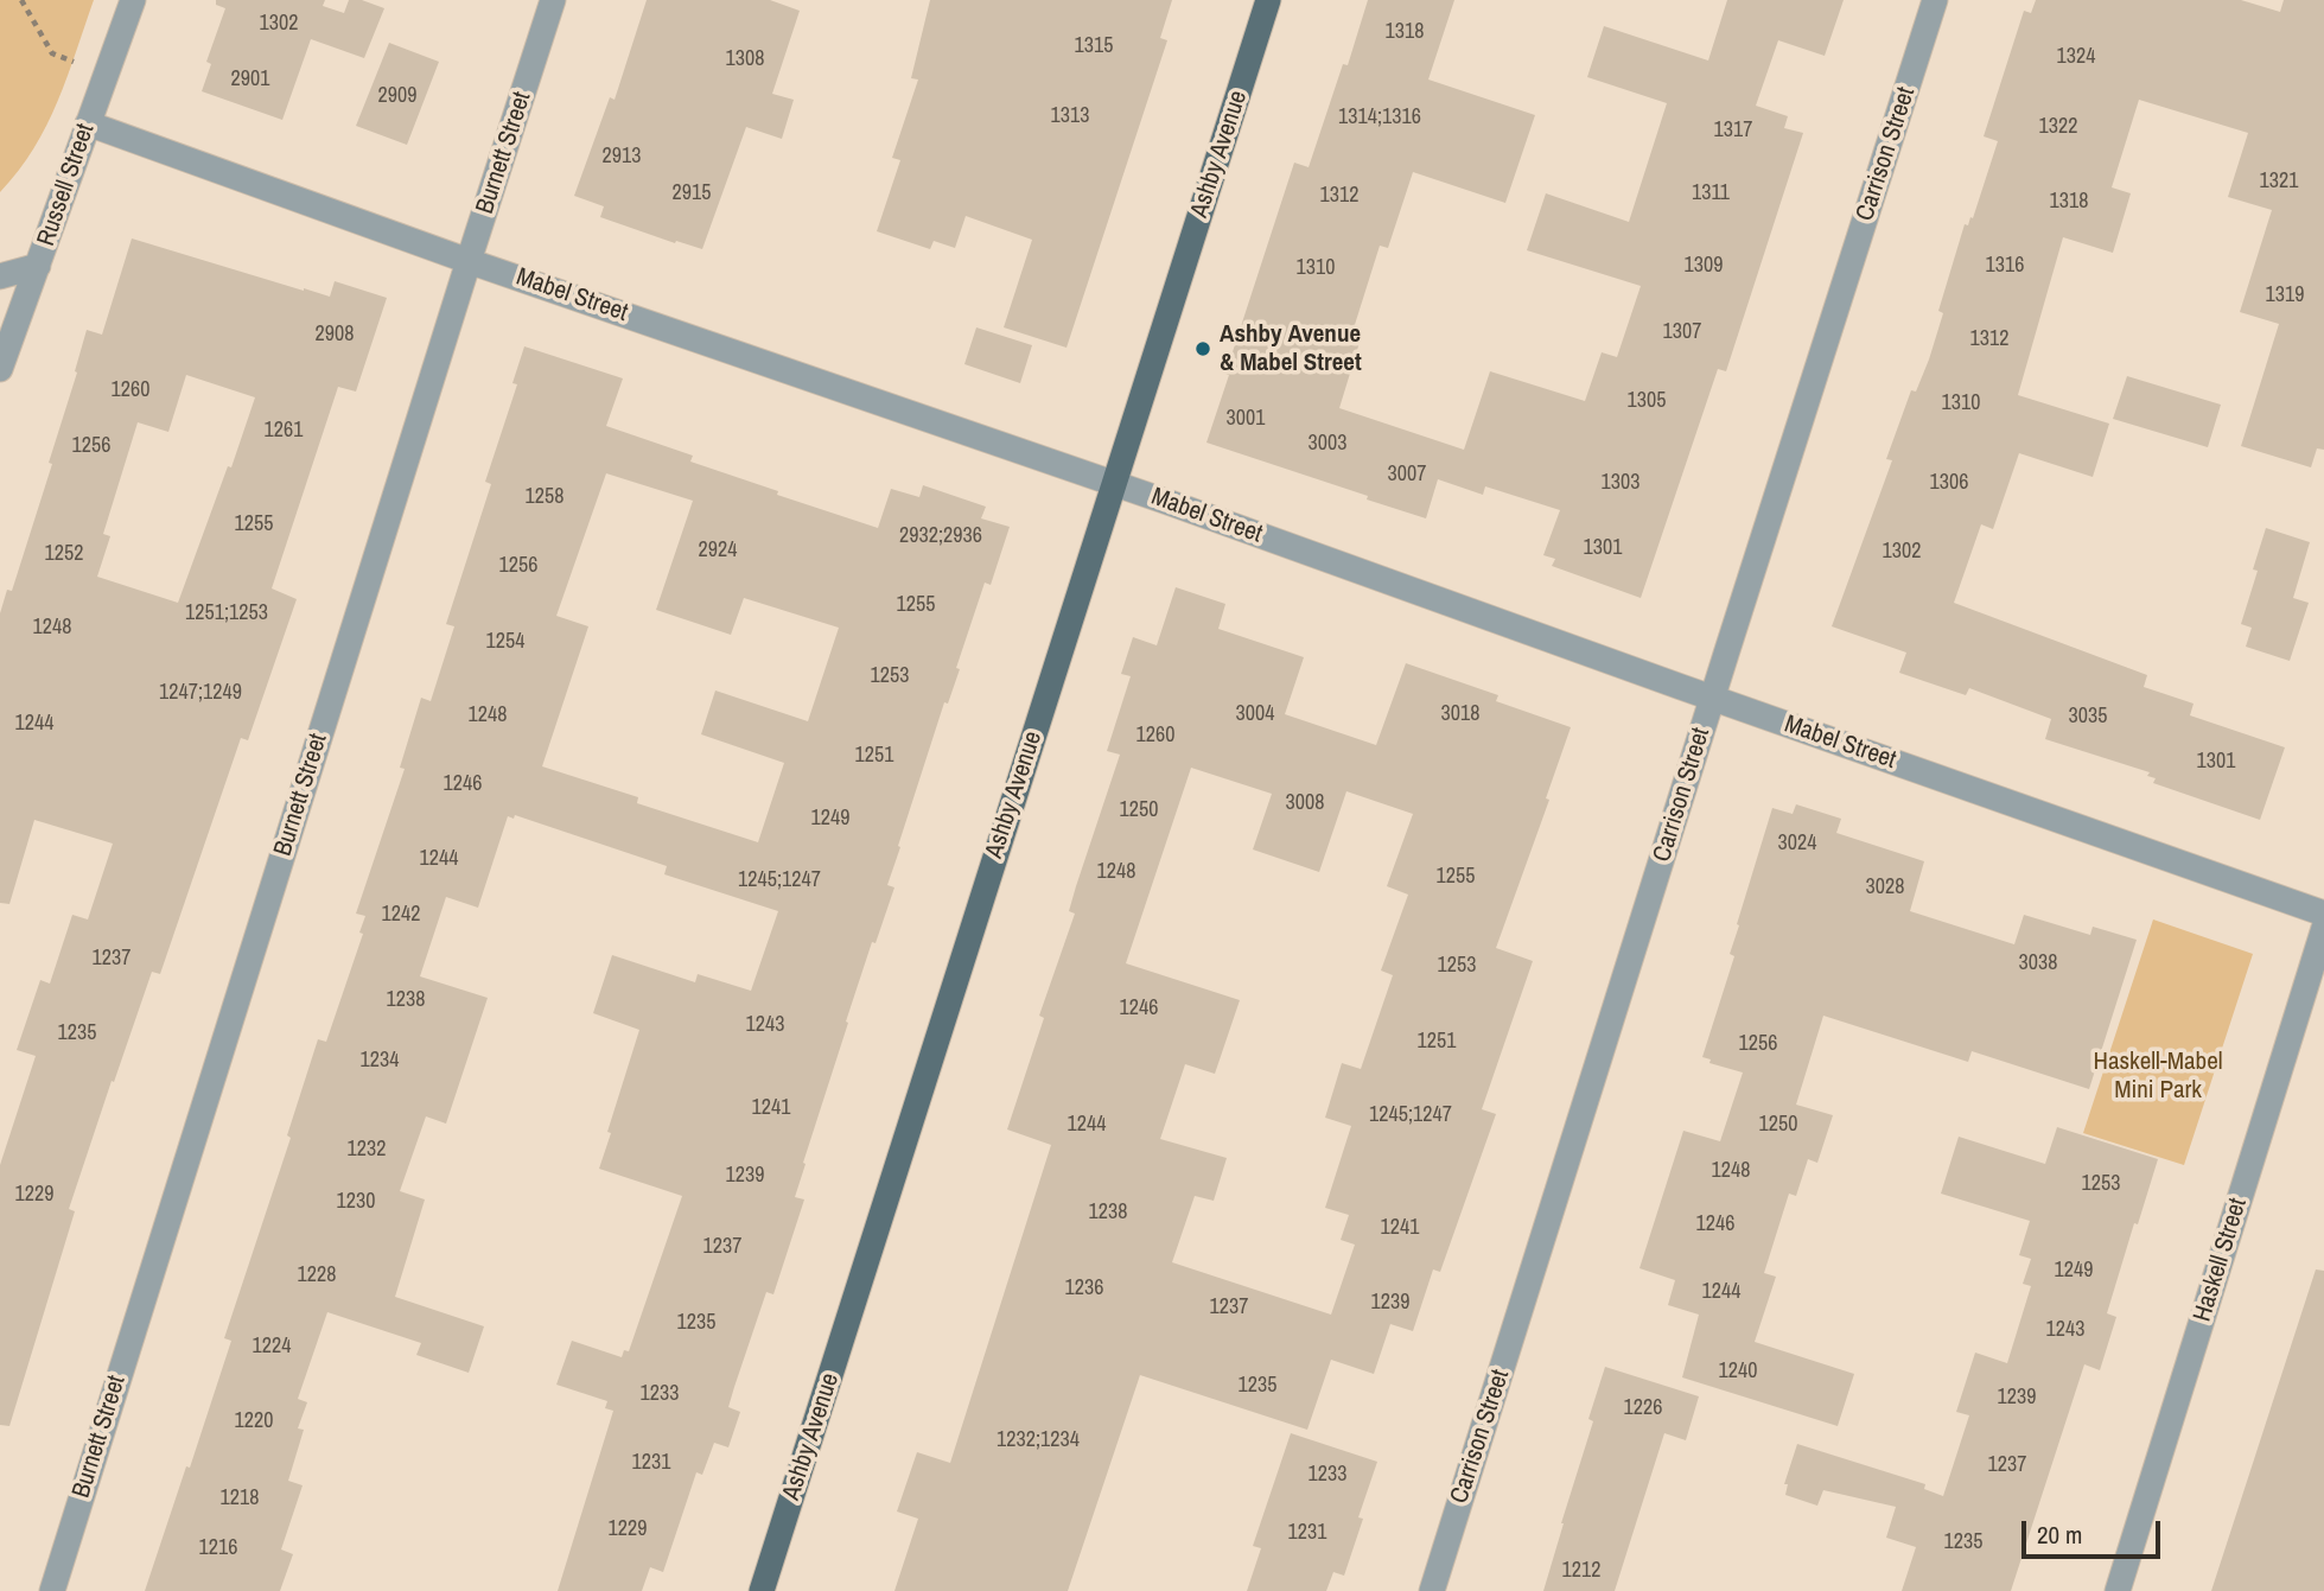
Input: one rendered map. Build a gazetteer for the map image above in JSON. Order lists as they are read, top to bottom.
{
  "streets": {
    "main road": ["Ashby Avenue"],
    "street": [
      "Burnett Street",
      "Carrison Street",
      "Russell Street",
      "Mabel Street",
      "Haskell Street"
    ]
  },
  "crossings": [
    ["Burnett Street", "Mabel Street"],
    ["Ashby Avenue", "Mabel Street"],
    ["Carrison Street", "Mabel Street"],
    ["Russell Street", "Mabel Street"]
  ],
  "parks": ["Haskell-Mabel Mini Park"],
  "places": ["Ashby Avenue & Mabel Street"],
  "house_numbers": [
    "1302",
    "1318",
    "1315",
    "1324",
    "1308",
    "2901",
    "2909",
    "1313",
    "1314;1316",
    "1322",
    "1317",
    "2913",
    "1321",
    "2915",
    "1311",
    "1312",
    "1318",
    "1309",
    "1316",
    "1310",
    "1319",
    "1307",
    "2908",
    "1312",
    "1260",
    "1305",
    "1310",
    "3001",
    "1261",
    "3003",
    "1256",
    "3007",
    "1303",
    "1306",
    "1258",
    "1255",
    "2932;2936",
    "1301",
    "2924",
    "1302",
    "1252",
    "1256",
    "1255",
    "1251;1253",
    "1248",
    "1254",
    "1253",
    "1247;1249",
    "3004",
    "3018",
    "1248",
    "3035",
    "1244",
    "1260",
    "1251",
    "1301",
    "1246",
    "3008",
    "1250",
    "1249",
    "3024",
    "1244",
    "1248",
    "1255",
    "1245;1247",
    "3028",
    "1242",
    "1237",
    "3038",
    "1253",
    "1238",
    "1246",
    "1243",
    "1235",
    "1251",
    "1256",
    "1234",
    "1241",
    "1245;1247",
    "1244",
    "1250",
    "1232",
    "1248",
    "1239",
    "1253",
    "1229",
    "1230",
    "1238",
    "1246",
    "1241",
    "1237",
    "1249",
    "1228",
    "1236",
    "1244",
    "1239",
    "1237",
    "1235",
    "1243",
    "1224",
    "1240",
    "1235",
    "1233",
    "1239",
    "1226",
    "1220",
    "1232;1234",
    "1231",
    "1237",
    "1233",
    "1218",
    "1229",
    "1231",
    "1235",
    "1216",
    "1212"
  ],
  "scale_bar": "20 m"
}
